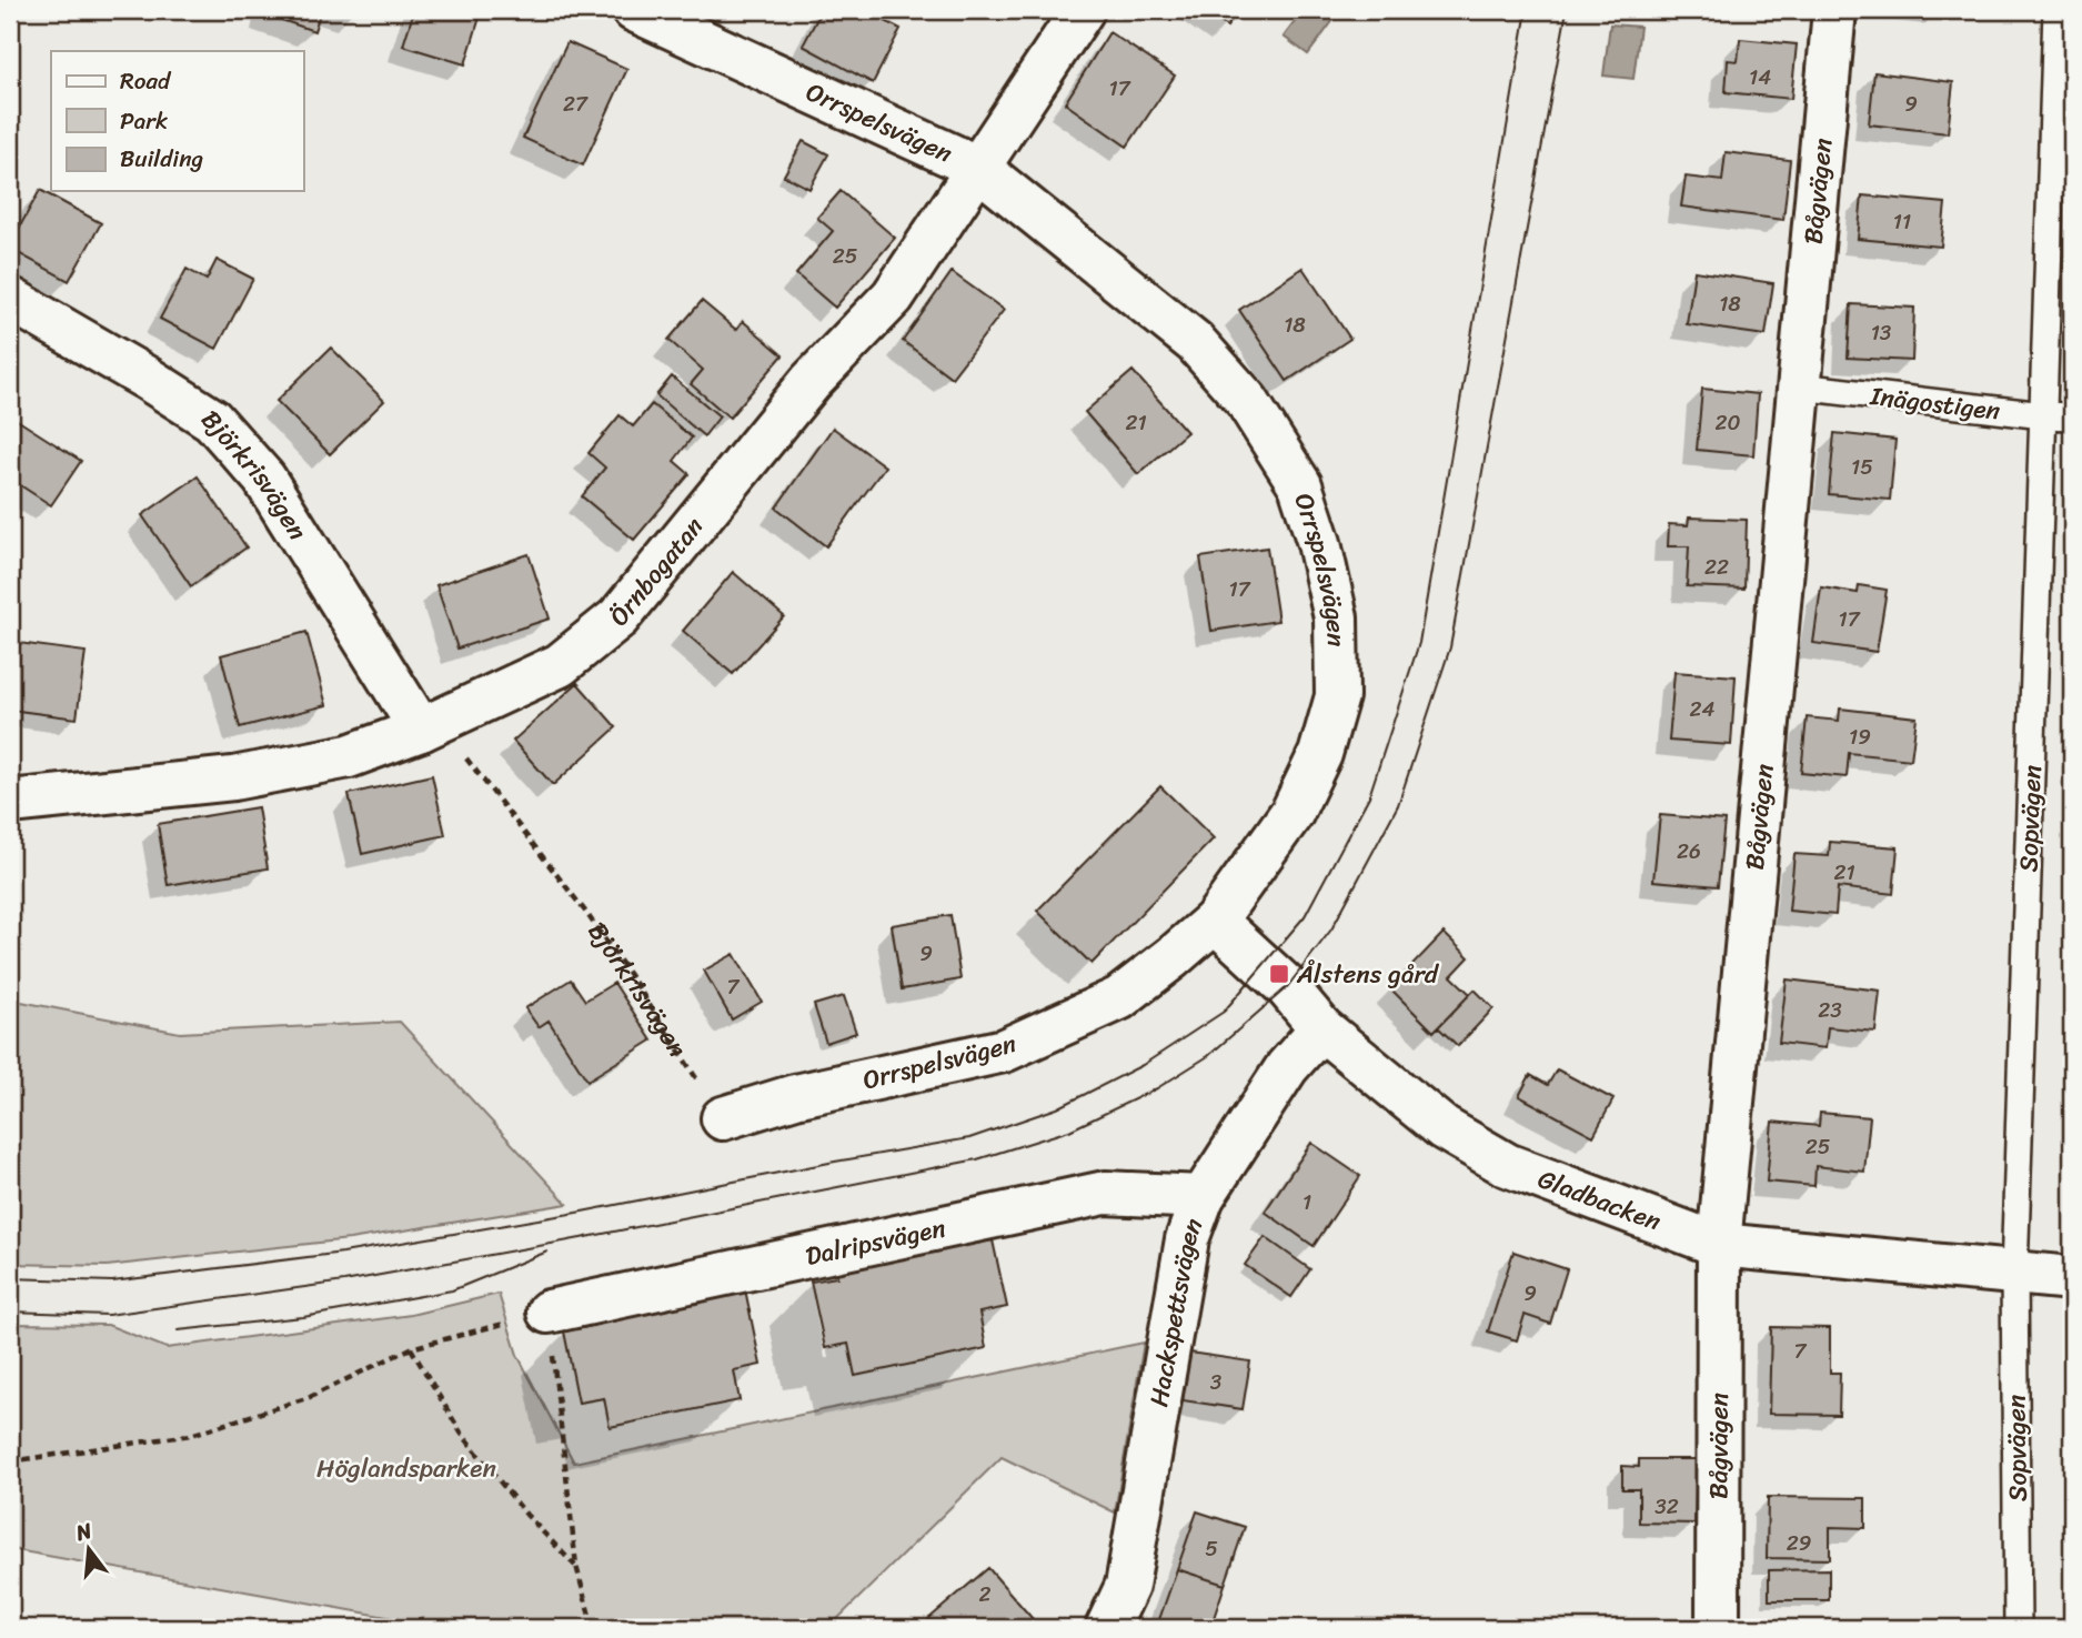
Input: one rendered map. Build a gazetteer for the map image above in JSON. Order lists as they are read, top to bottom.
{
  "streets": {
    "street": [
      "Orrspelsvägen",
      "Bågvägen",
      "Björkrisvägen",
      "Örnbogatan",
      "Gladbacken",
      "Dalripsvägen",
      "Hackspettsvägen"
    ],
    "lane": ["Inägostigen", "Sopvägen"]
  },
  "crossings": [
    ["Orrspelsvägen", "Björkrisvägen"],
    ["Orrspelsvägen", "Örnbogatan"],
    ["Orrspelsvägen", "Gladbacken"],
    ["Bågvägen", "Inägostigen"],
    ["Bågvägen", "Gladbacken"],
    ["Inägostigen", "Sopvägen"],
    ["Björkrisvägen", "Örnbogatan"],
    ["Sopvägen", "Gladbacken"],
    ["Gladbacken", "Hackspettsvägen"],
    ["Dalripsvägen", "Hackspettsvägen"]
  ],
  "parks": ["Höglandsparken"],
  "places": {
    "transit": ["Ålstens gård"]
  },
  "house_numbers": [
    "14",
    "17",
    "27",
    "9",
    "11",
    "25",
    "18",
    "18",
    "13",
    "21",
    "20",
    "15",
    "22",
    "17",
    "17",
    "24",
    "19",
    "26",
    "21",
    "9",
    "7",
    "23",
    "25",
    "1",
    "9",
    "7",
    "3",
    "32",
    "29",
    "5",
    "2"
  ],
  "legend": ["Road", "Park", "Building"],
  "north": "top"
}
